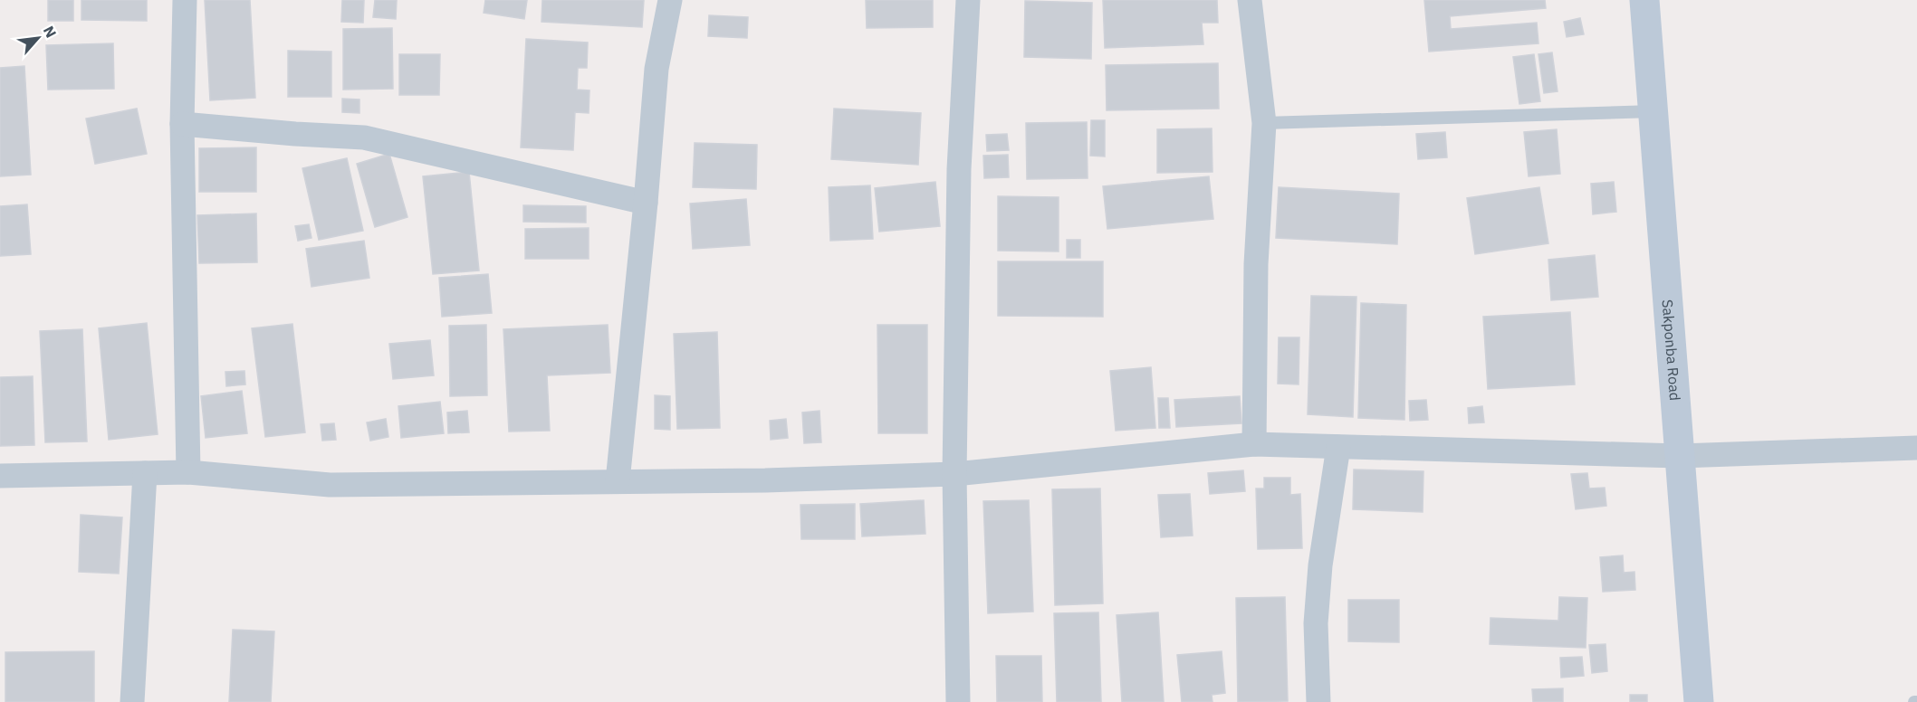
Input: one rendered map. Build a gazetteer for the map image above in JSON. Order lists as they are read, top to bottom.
{
  "streets": {
    "main road": ["Sakponba Road"]
  },
  "north": "top right"
}
